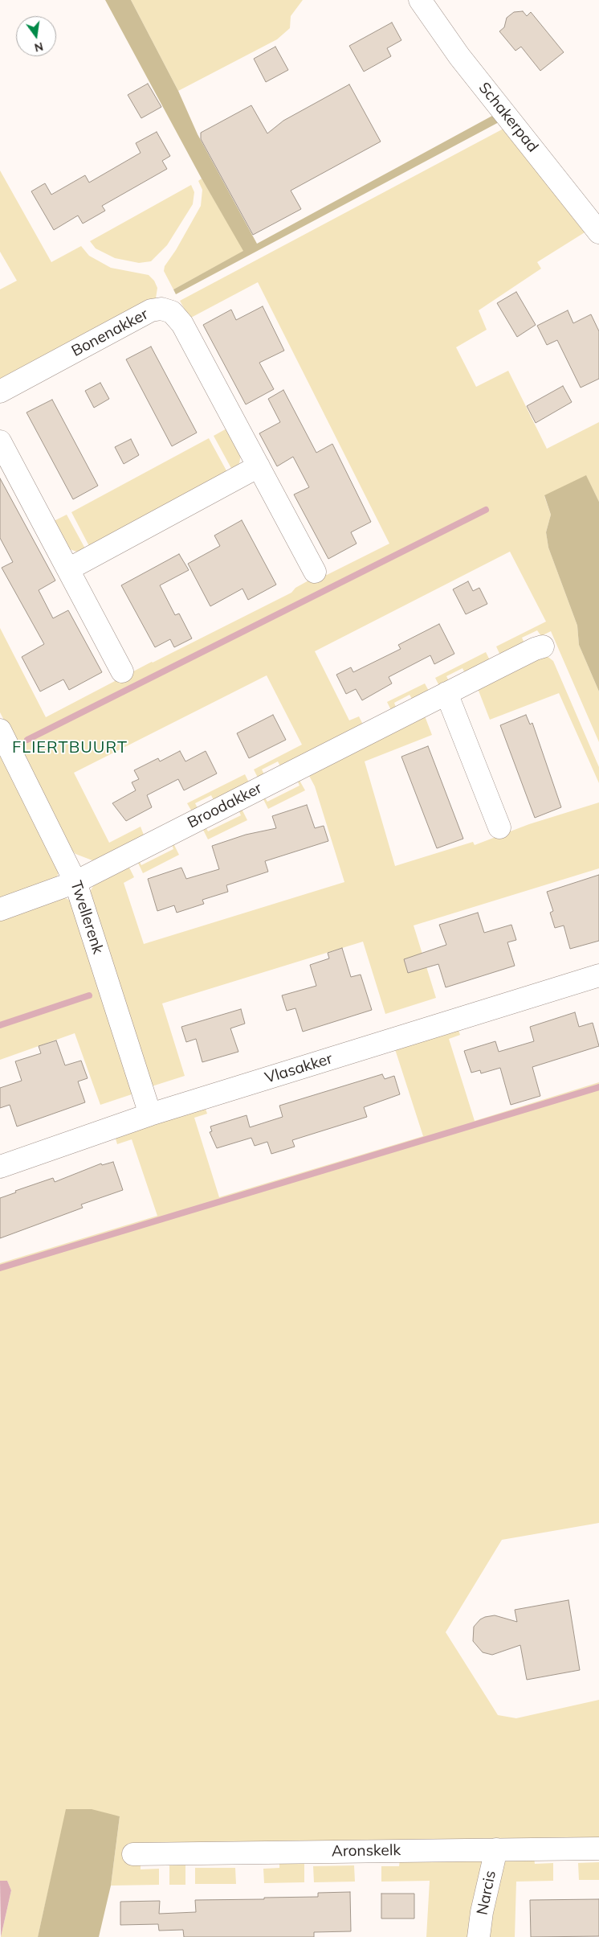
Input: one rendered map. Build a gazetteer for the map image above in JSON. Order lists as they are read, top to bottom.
{
  "streets": {
    "street": [
      "Schakerpad",
      "Bonenakker",
      "Broodakker",
      "Twellerenk",
      "Vlasakker",
      "Aronskelk",
      "Narcis"
    ]
  },
  "crossings": [
    ["Broodakker", "Twellerenk"],
    ["Twellerenk", "Vlasakker"],
    ["Aronskelk", "Narcis"]
  ],
  "districts": ["FLIERTBUURT"],
  "north": "bottom"
}
